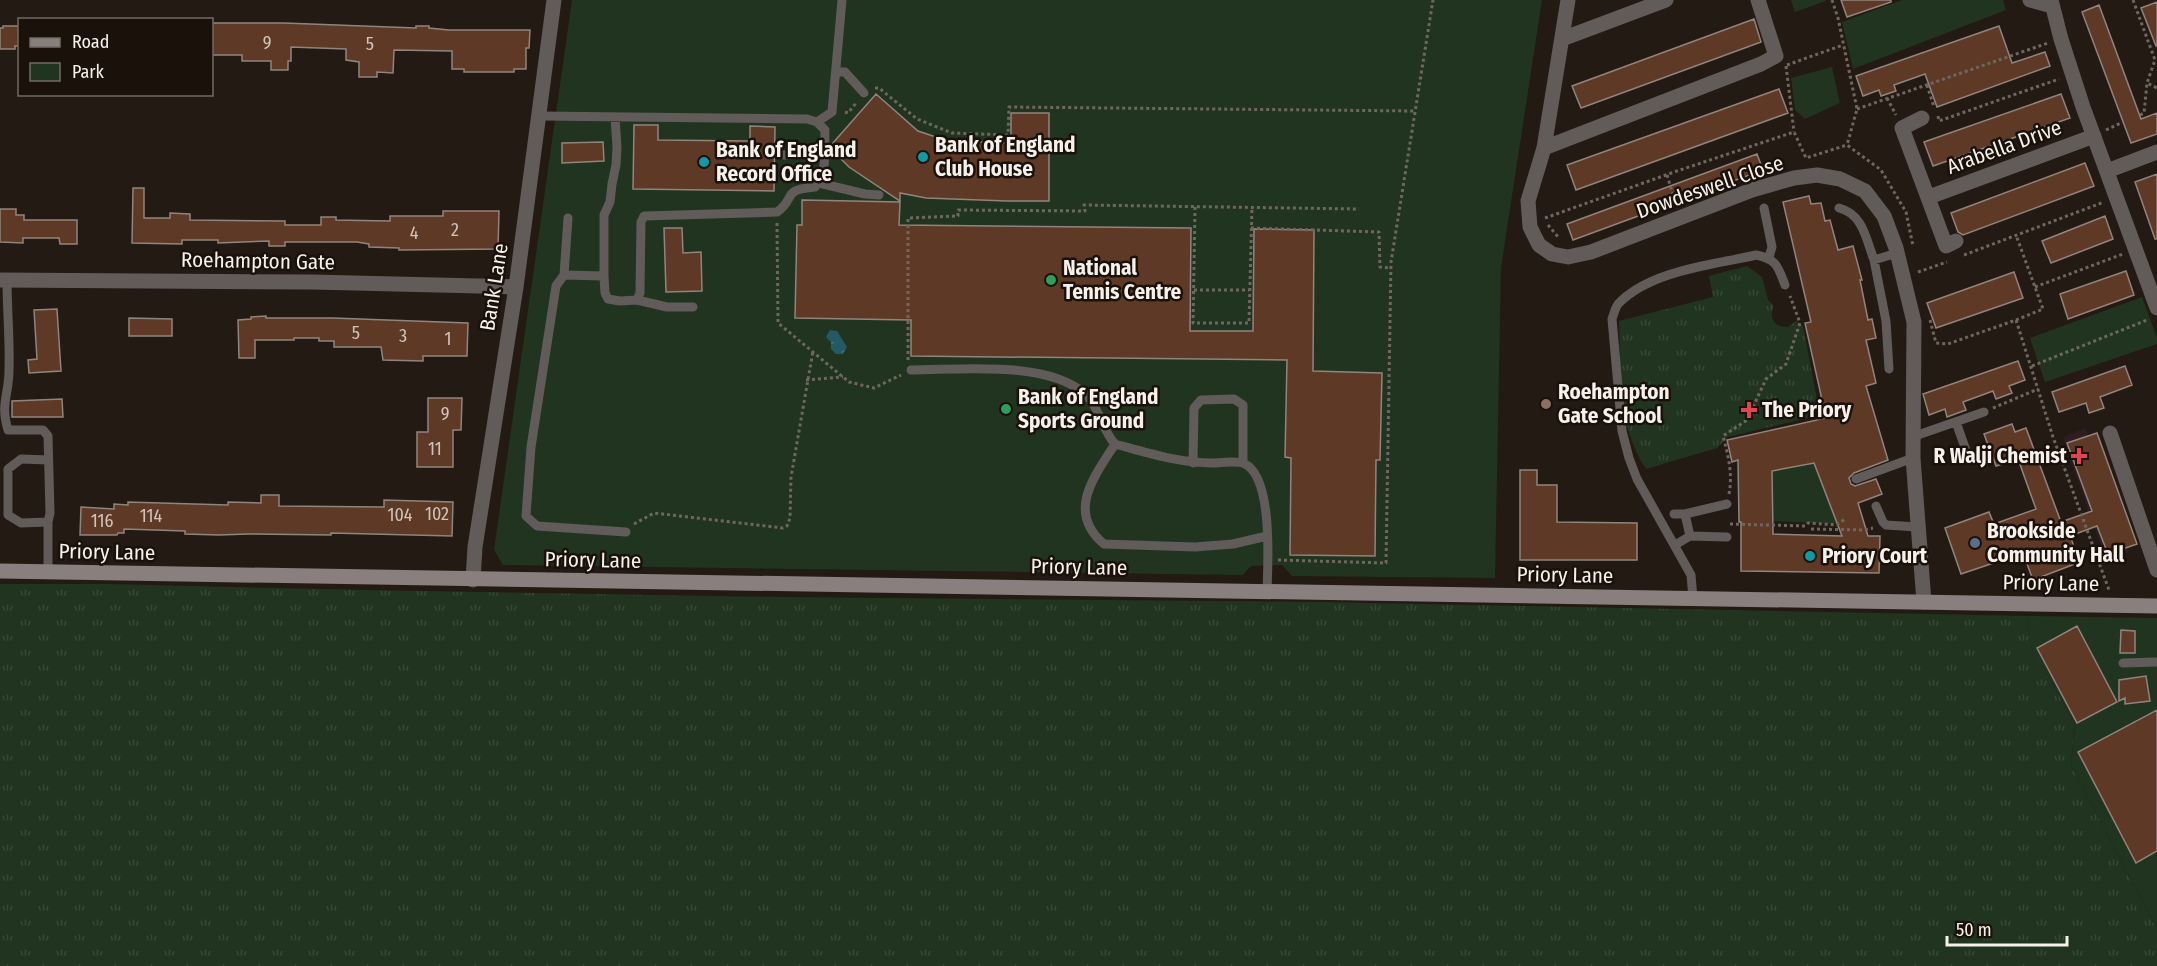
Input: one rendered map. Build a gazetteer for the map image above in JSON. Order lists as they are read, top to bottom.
{
  "streets": {
    "street": [
      "Arabella Drive",
      "Dowdeswell Close",
      "Roehampton Gate",
      "Bank Lane",
      "Priory Lane"
    ]
  },
  "crossings": [
    ["Dowdeswell Close", "Priory Lane"],
    ["Roehampton Gate", "Bank Lane"],
    ["Bank Lane", "Priory Lane"]
  ],
  "places": {
    "other": [
      "Bank of England Club House",
      "Bank of England Record Office",
      "National Tennis Centre",
      "Roehampton Gate School",
      "Bank of England Sports Ground",
      "Brookside Community Hall",
      "Priory Court"
    ],
    "health": ["The Priory", "R Walji Chemist"]
  },
  "house_numbers": [
    "9",
    "5",
    "2",
    "4",
    "5",
    "3",
    "1",
    "9",
    "11",
    "102",
    "104",
    "114",
    "116"
  ],
  "legend": ["Road", "Park"],
  "scale_bar": "50 m"
}
